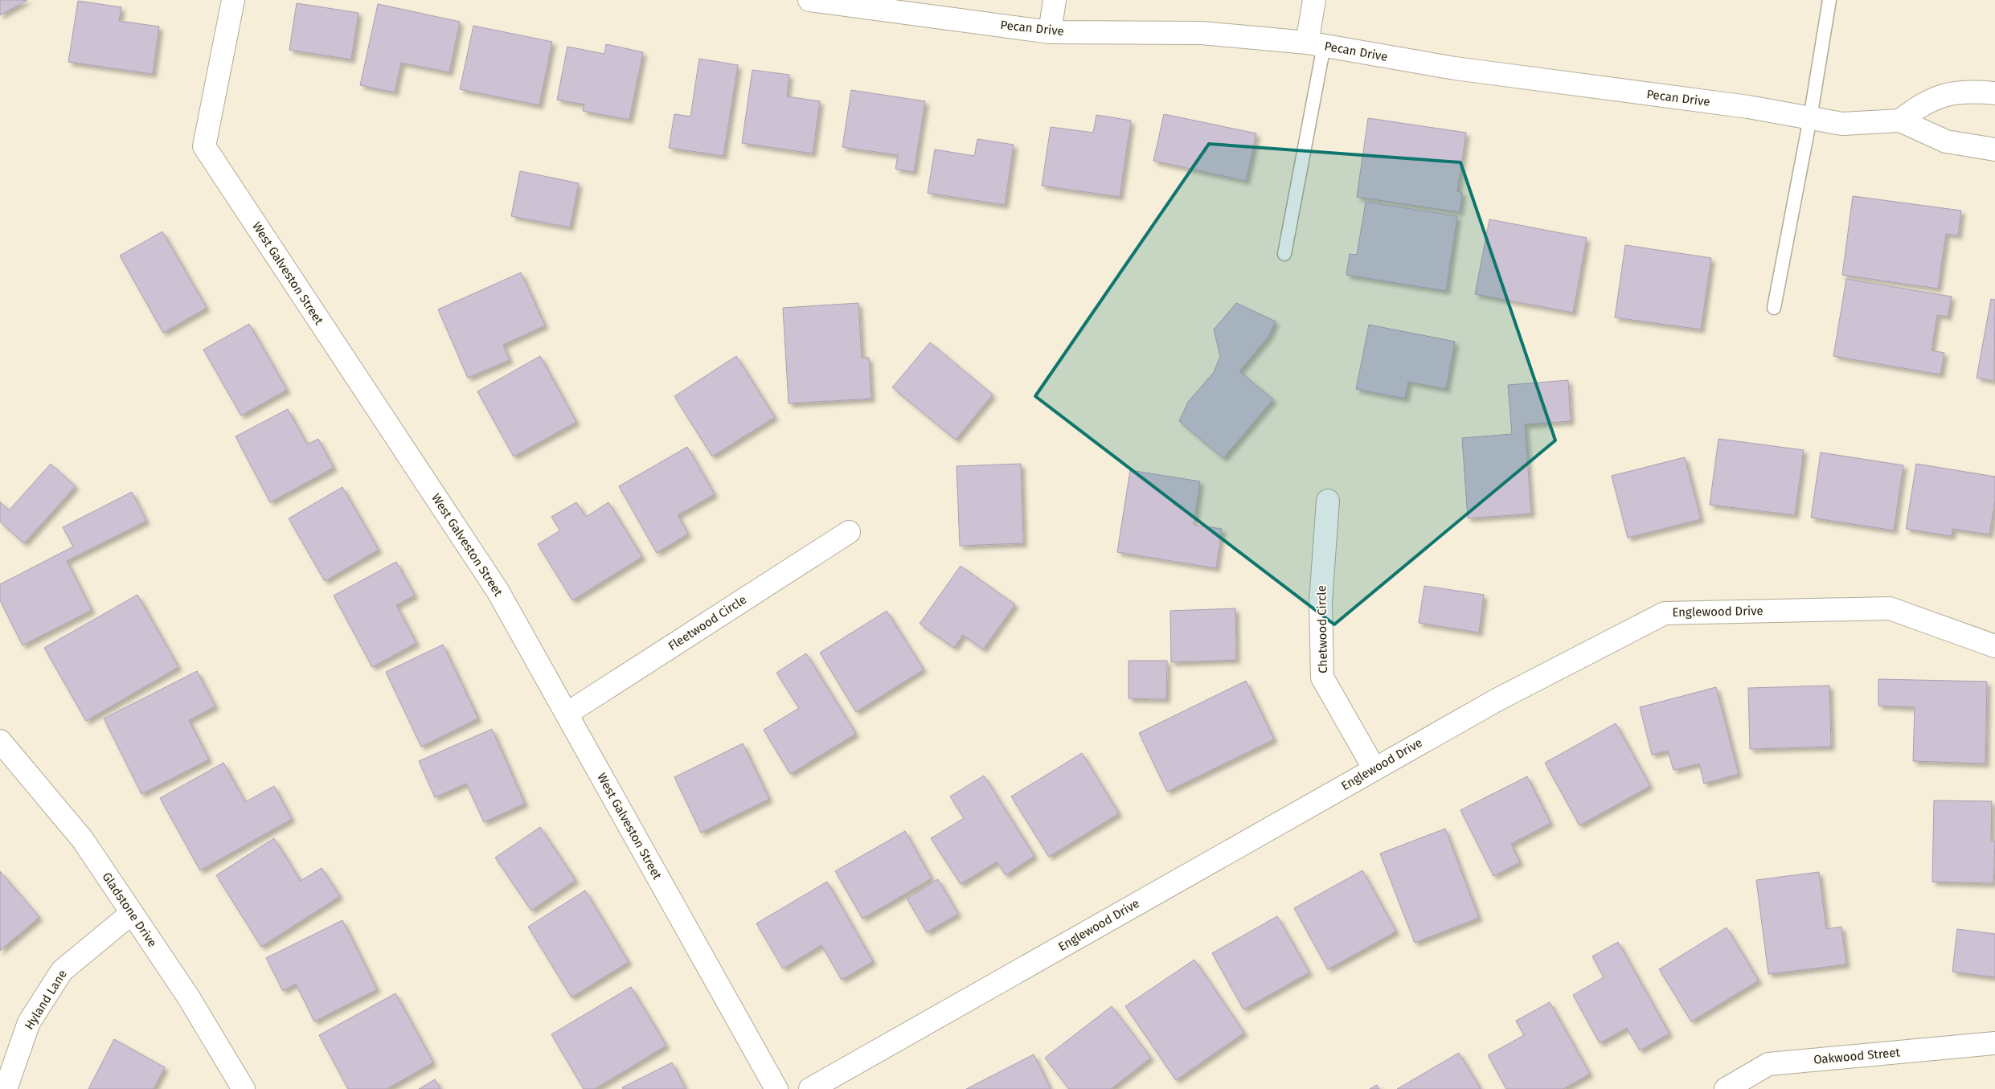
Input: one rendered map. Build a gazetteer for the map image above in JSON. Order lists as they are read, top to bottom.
{
  "streets": {
    "street": [
      "Pecan Drive",
      "West Galveston Street",
      "Englewood Drive",
      "Fleetwood Circle",
      "Chetwood Circle",
      "Gladstone Drive",
      "Hyland Lane",
      "Oakwood Street"
    ]
  },
  "crossings": [
    ["West Galveston Street", "Fleetwood Circle"],
    ["Englewood Drive", "Chetwood Circle"],
    ["Gladstone Drive", "Hyland Lane"]
  ]
}
